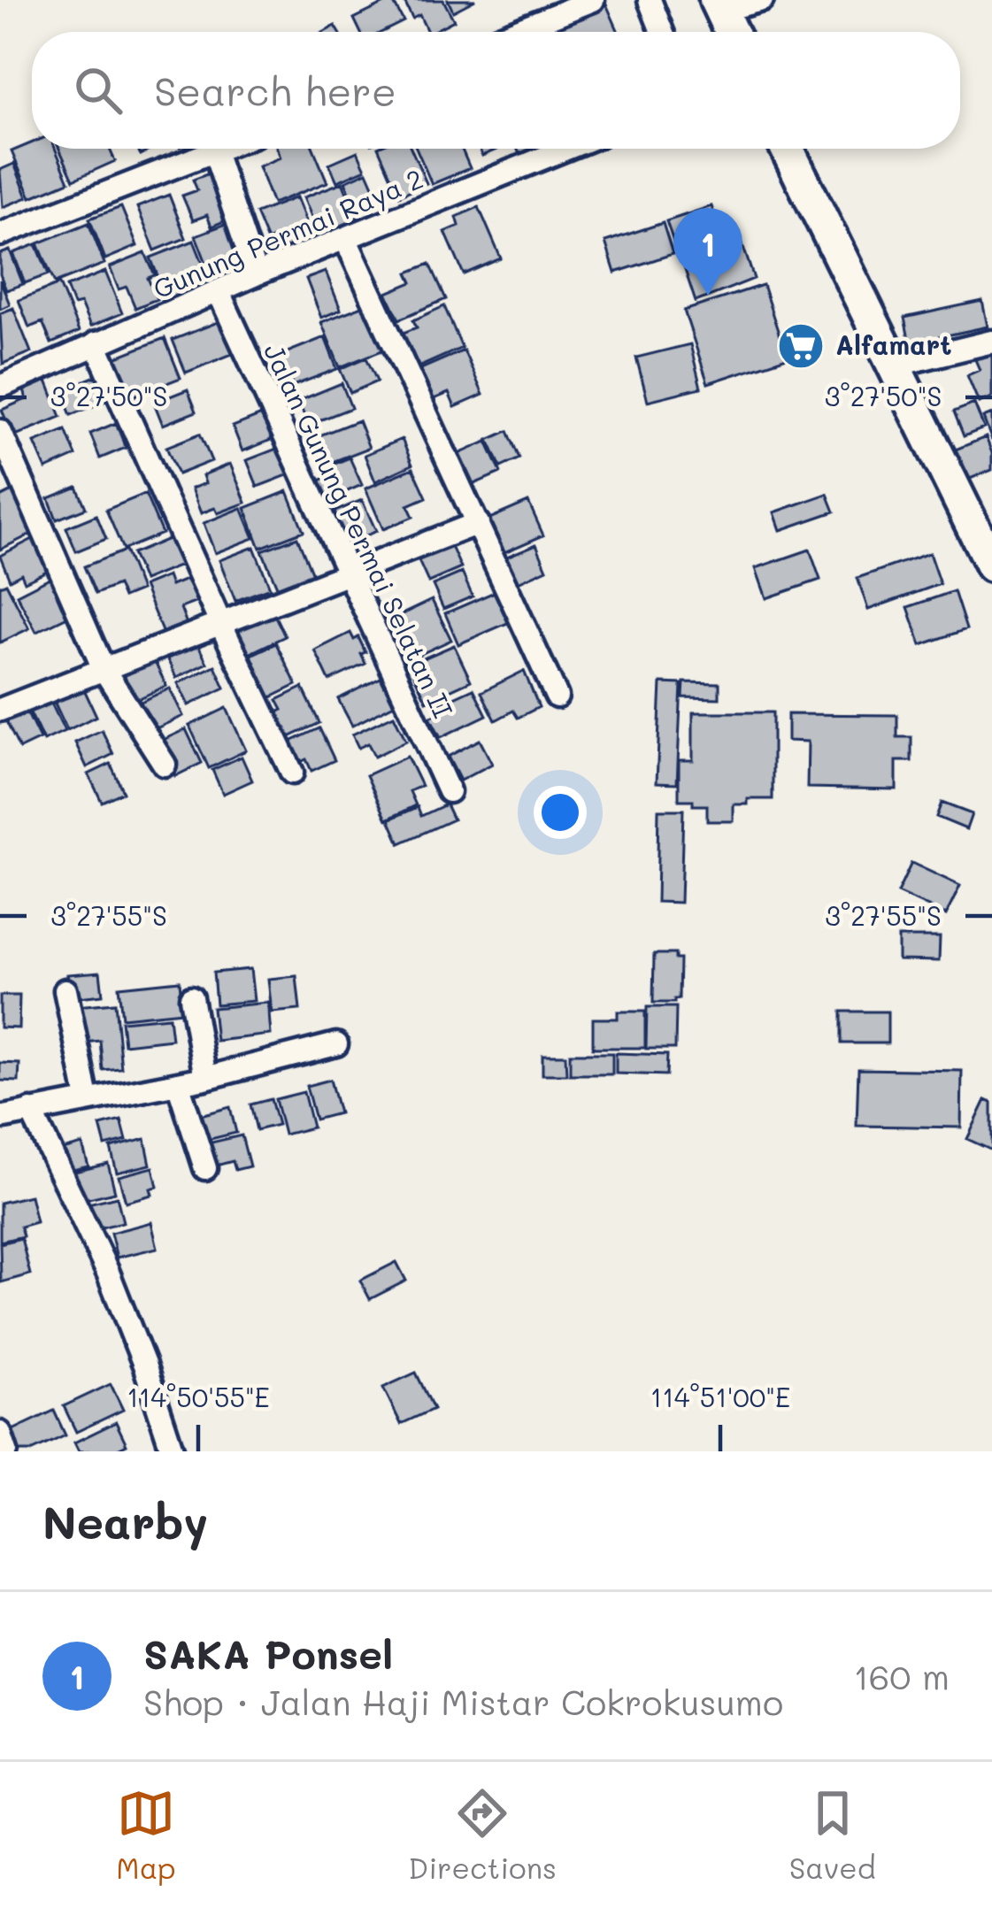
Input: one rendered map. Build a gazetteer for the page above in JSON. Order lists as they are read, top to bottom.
{
  "streets": {
    "street": ["Gunung Permai Raya 2", "Jalan Gunung Permai Selatan II"]
  },
  "crossings": [
    ["Gunung Permai Raya 2", "Jalan Gunung Permai Selatan II"]
  ],
  "places": {
    "supermarket": ["Alfamart"]
  },
  "page": {
    "search": "Search here",
    "pins": "1",
    "heading": "Nearby",
    "list": [
      {
        "mark": "1",
        "name": "SAKA Ponsel",
        "note": "Shop · Jalan Haji Mistar Cokrokusumo",
        "value": "160 m"
      }
    ],
    "nav": ["Map", "Directions", "Saved"]
  },
  "coordinates": [
    "3°27'50\"S",
    "3°27'55\"S",
    "114°50'55\"E",
    "114°51'00\"E"
  ]
}
